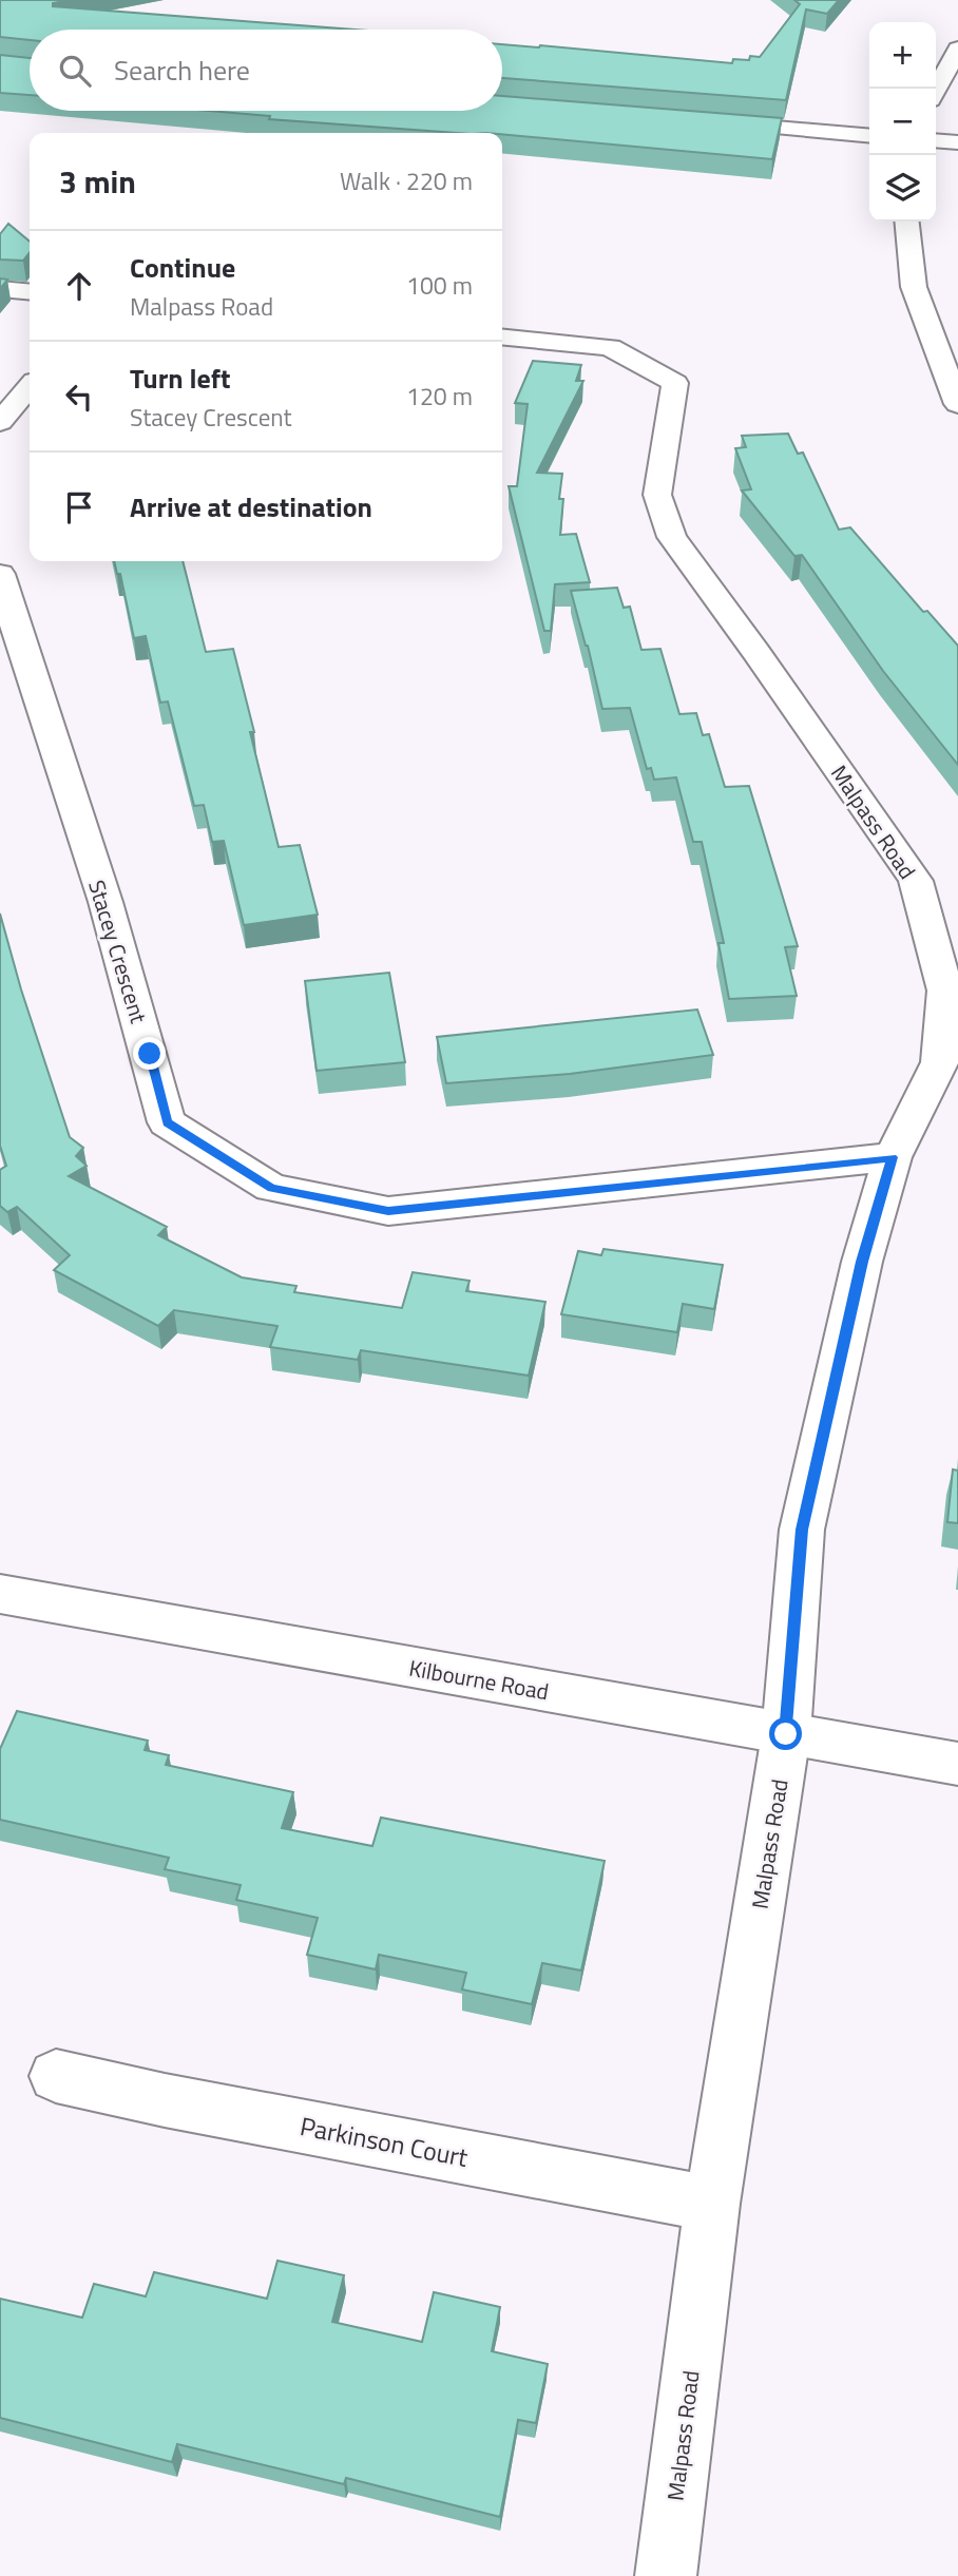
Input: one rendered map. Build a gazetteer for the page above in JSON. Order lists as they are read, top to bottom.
{
  "streets": {
    "street": [
      "Malpass Road",
      "Stacey Crescent",
      "Kilbourne Road",
      "Parkinson Court"
    ]
  },
  "crossings": [
    ["Malpass Road", "Stacey Crescent"],
    ["Malpass Road", "Kilbourne Road"],
    ["Malpass Road", "Parkinson Court"]
  ],
  "page": {
    "map_buttons": ["+", "−"],
    "search": "Search here",
    "heading": ["3 min", "Walk · 220 m"],
    "list": [
      ["Continue", "Malpass Road", "100 m"],
      ["Turn left", "Stacey Crescent", "120 m"],
      "Arrive at destination"
    ]
  }
}
